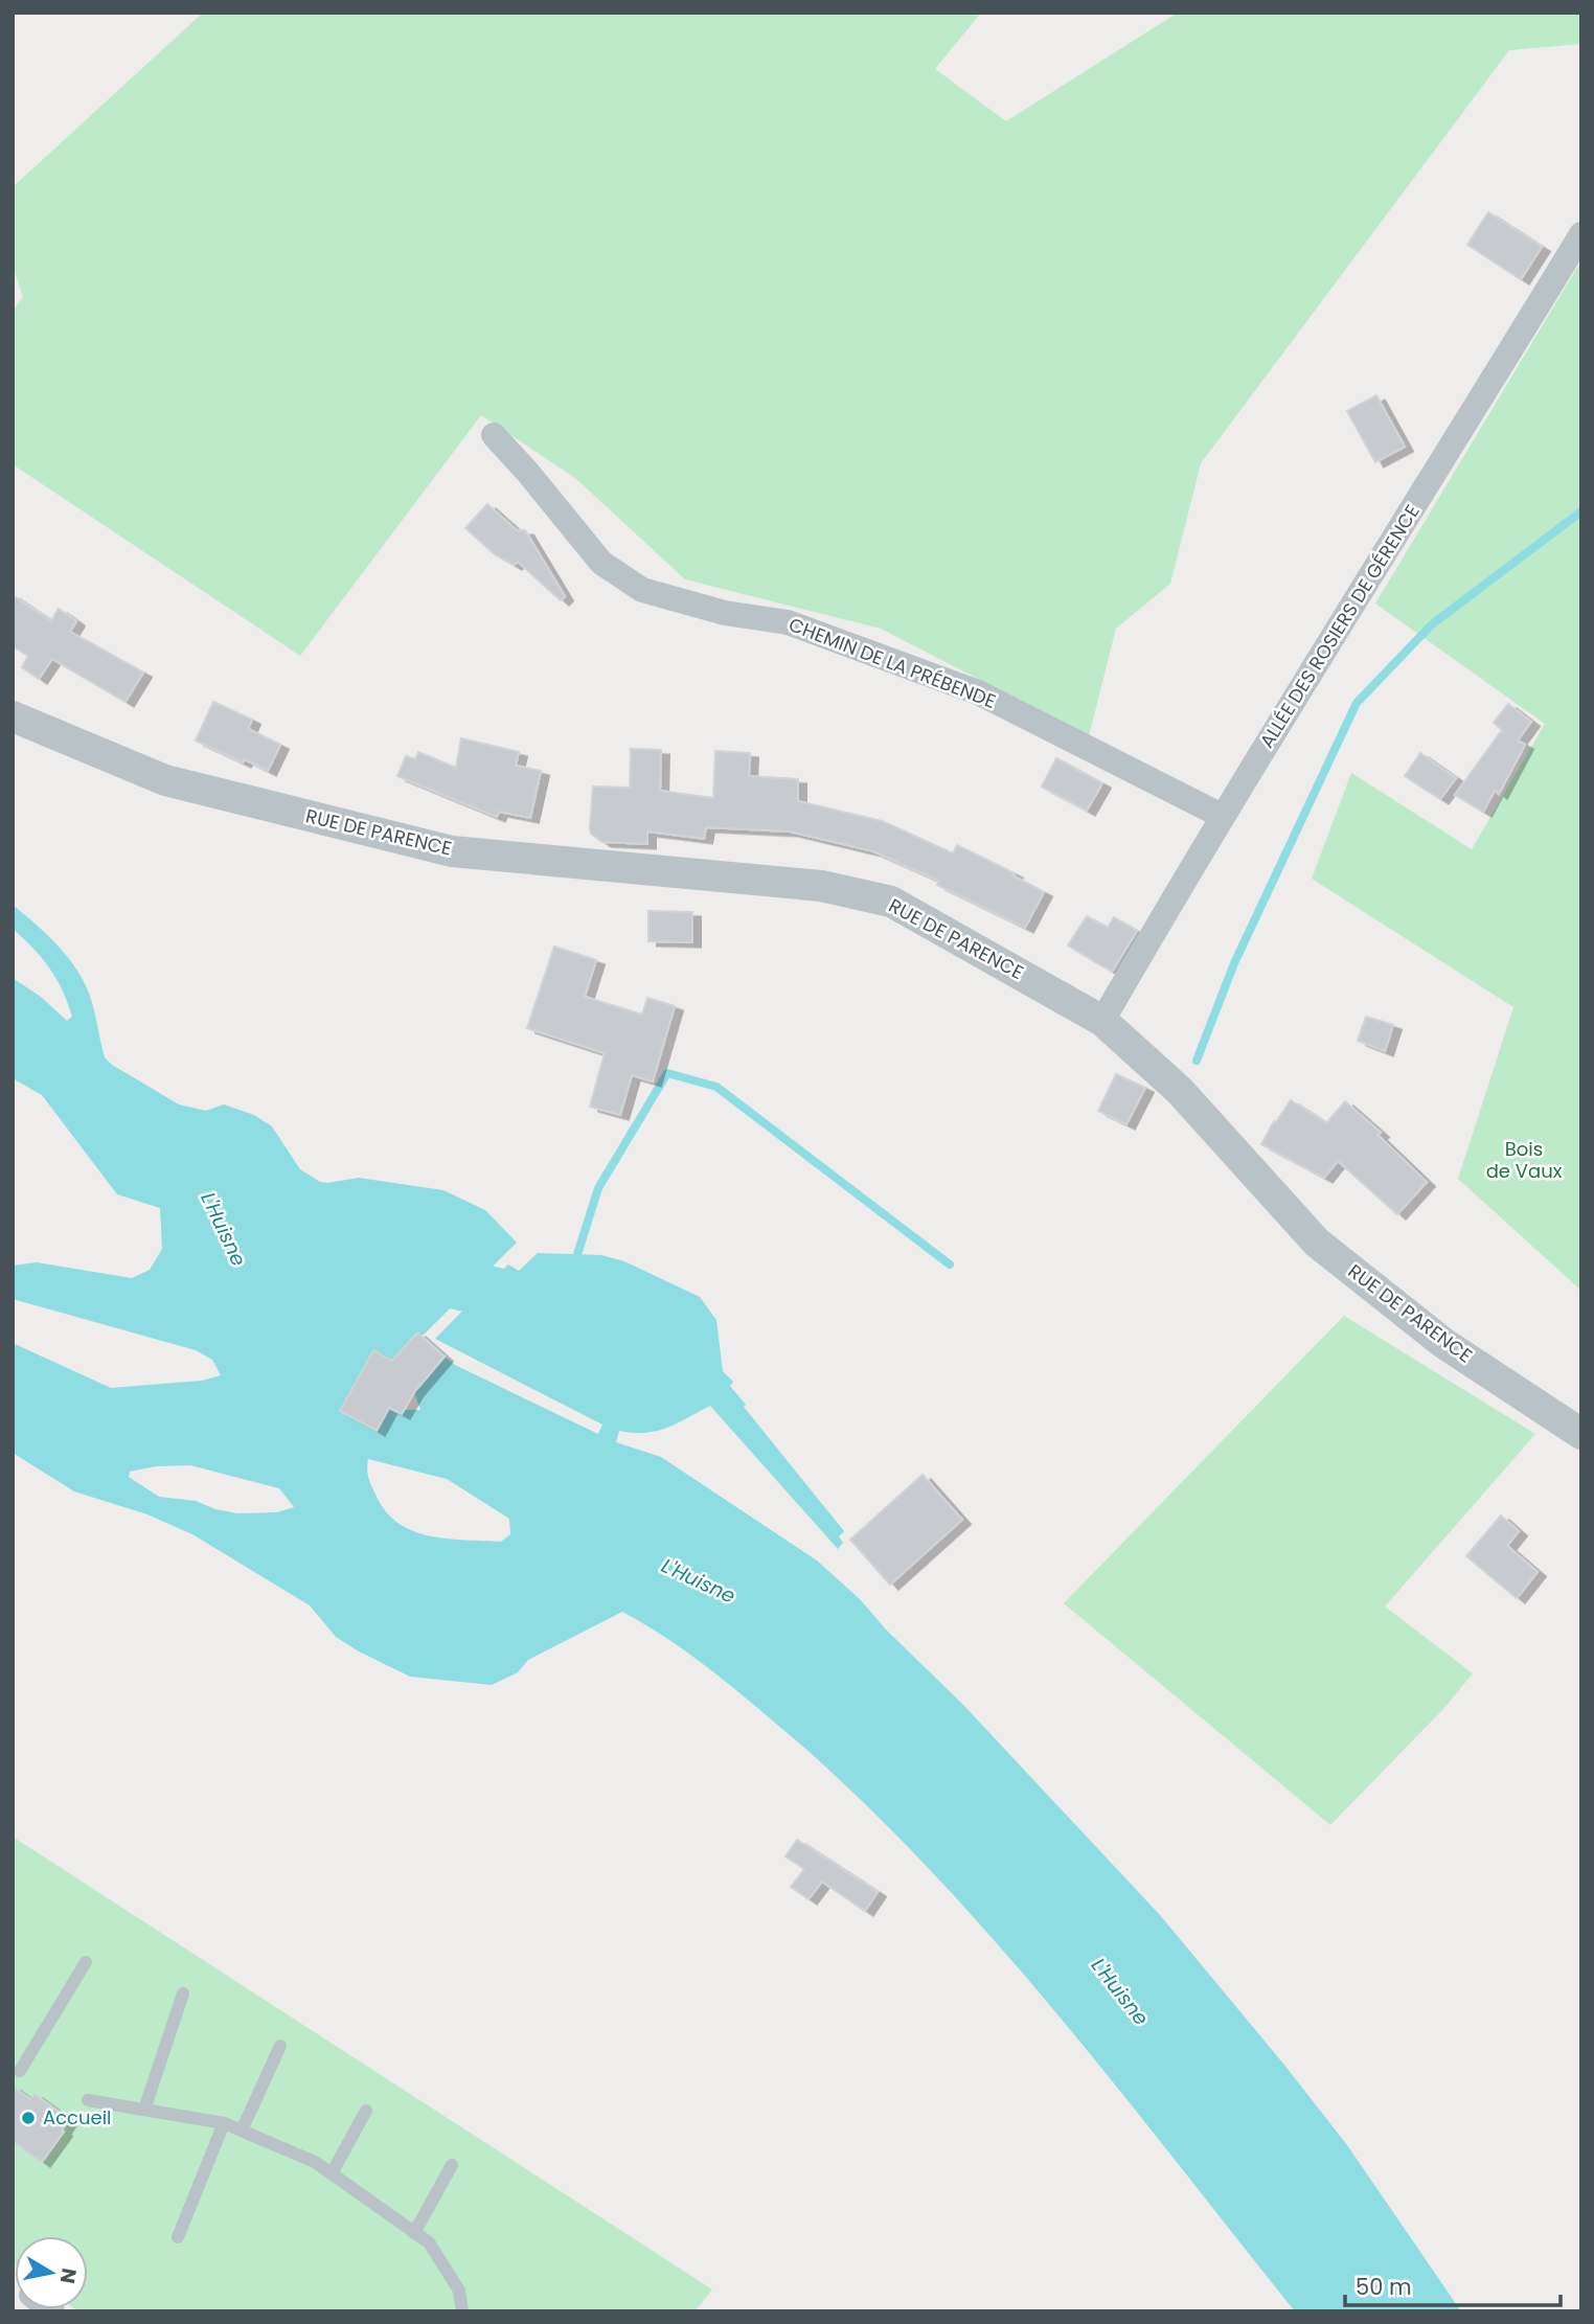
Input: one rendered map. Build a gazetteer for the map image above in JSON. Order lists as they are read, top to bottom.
{
  "streets": {
    "street": ["ALLÉE DES ROSIERS DE GÉRENCE", "CHEMIN DE LA PRÉBENDE", "RUE DE PARENCE"]
  },
  "crossings": [
    ["ALLÉE DES ROSIERS DE GÉRENCE", "CHEMIN DE LA PRÉBENDE"],
    ["ALLÉE DES ROSIERS DE GÉRENCE", "RUE DE PARENCE"]
  ],
  "water": ["L'Huisne"],
  "parks": ["Bois de Vaux"],
  "places": ["Accueil"],
  "scale_bar": "50 m",
  "north": "right"
}
